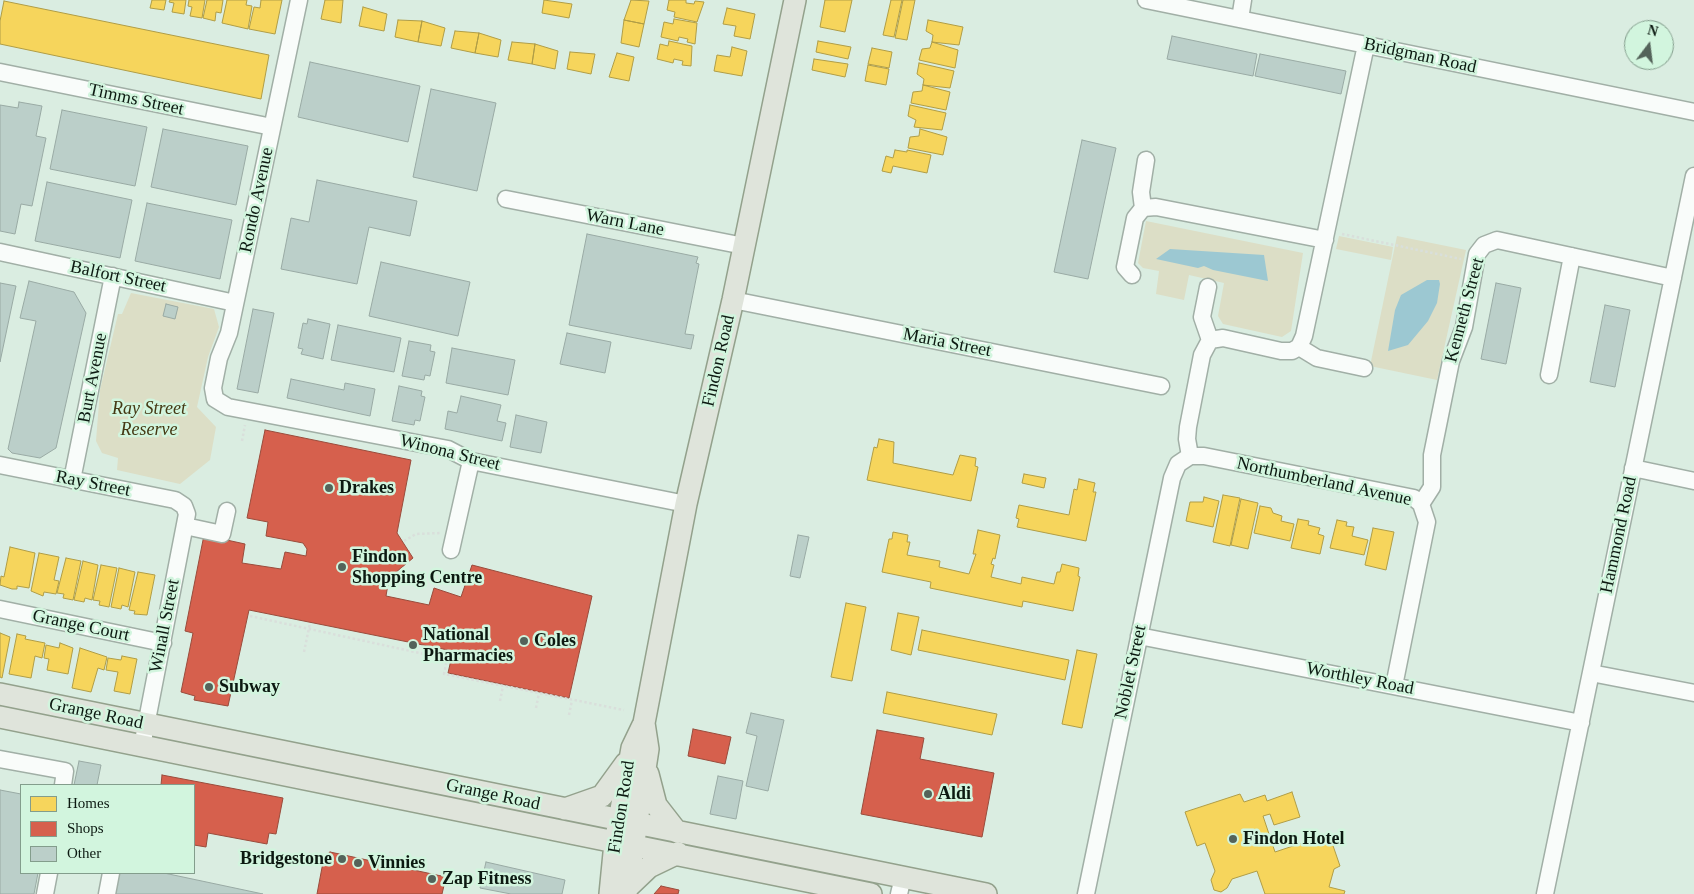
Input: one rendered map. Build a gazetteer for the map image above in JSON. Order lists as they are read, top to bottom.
{
  "streets": {
    "main road": ["Findon Road", "Grange Road"],
    "street": [
      "Bridgman Road",
      "Timms Street",
      "Rondo Avenue",
      "Warn Lane",
      "Balfort Street",
      "Kenneth Street",
      "Maria Street",
      "Burt Avenue",
      "Winona Street",
      "Northumberland Avenue",
      "Ray Street",
      "Hammond Road",
      "Grange Court",
      "Winall Street",
      "Noblet Street",
      "Worthley Road"
    ]
  },
  "crossings": [
    ["Timms Street", "Rondo Avenue"],
    ["Rondo Avenue", "Balfort Street"],
    ["Rondo Avenue", "Winona Street"],
    ["Warn Lane", "Findon Road"],
    ["Balfort Street", "Burt Avenue"],
    ["Kenneth Street", "Northumberland Avenue"],
    ["Kenneth Street", "Hammond Road"],
    ["Maria Street", "Findon Road"],
    ["Findon Road", "Winona Street"],
    ["Findon Road", "Grange Road"],
    ["Burt Avenue", "Ray Street"],
    ["Northumberland Avenue", "Noblet Street"],
    ["Northumberland Avenue", "Worthley Road"],
    ["Ray Street", "Winall Street"],
    ["Hammond Road", "Worthley Road"],
    ["Grange Court", "Winall Street"],
    ["Winall Street", "Grange Road"],
    ["Noblet Street", "Worthley Road"]
  ],
  "parks": ["Ray Street Reserve"],
  "places": [
    "Drakes",
    "Findon Shopping Centre",
    "Coles",
    "National Pharmacies",
    "Subway",
    "Aldi",
    "Findon Hotel",
    "Bridgestone",
    "Vinnies",
    "Zap Fitness"
  ],
  "legend": ["Homes", "Shops", "Other"],
  "north": "top"
}
